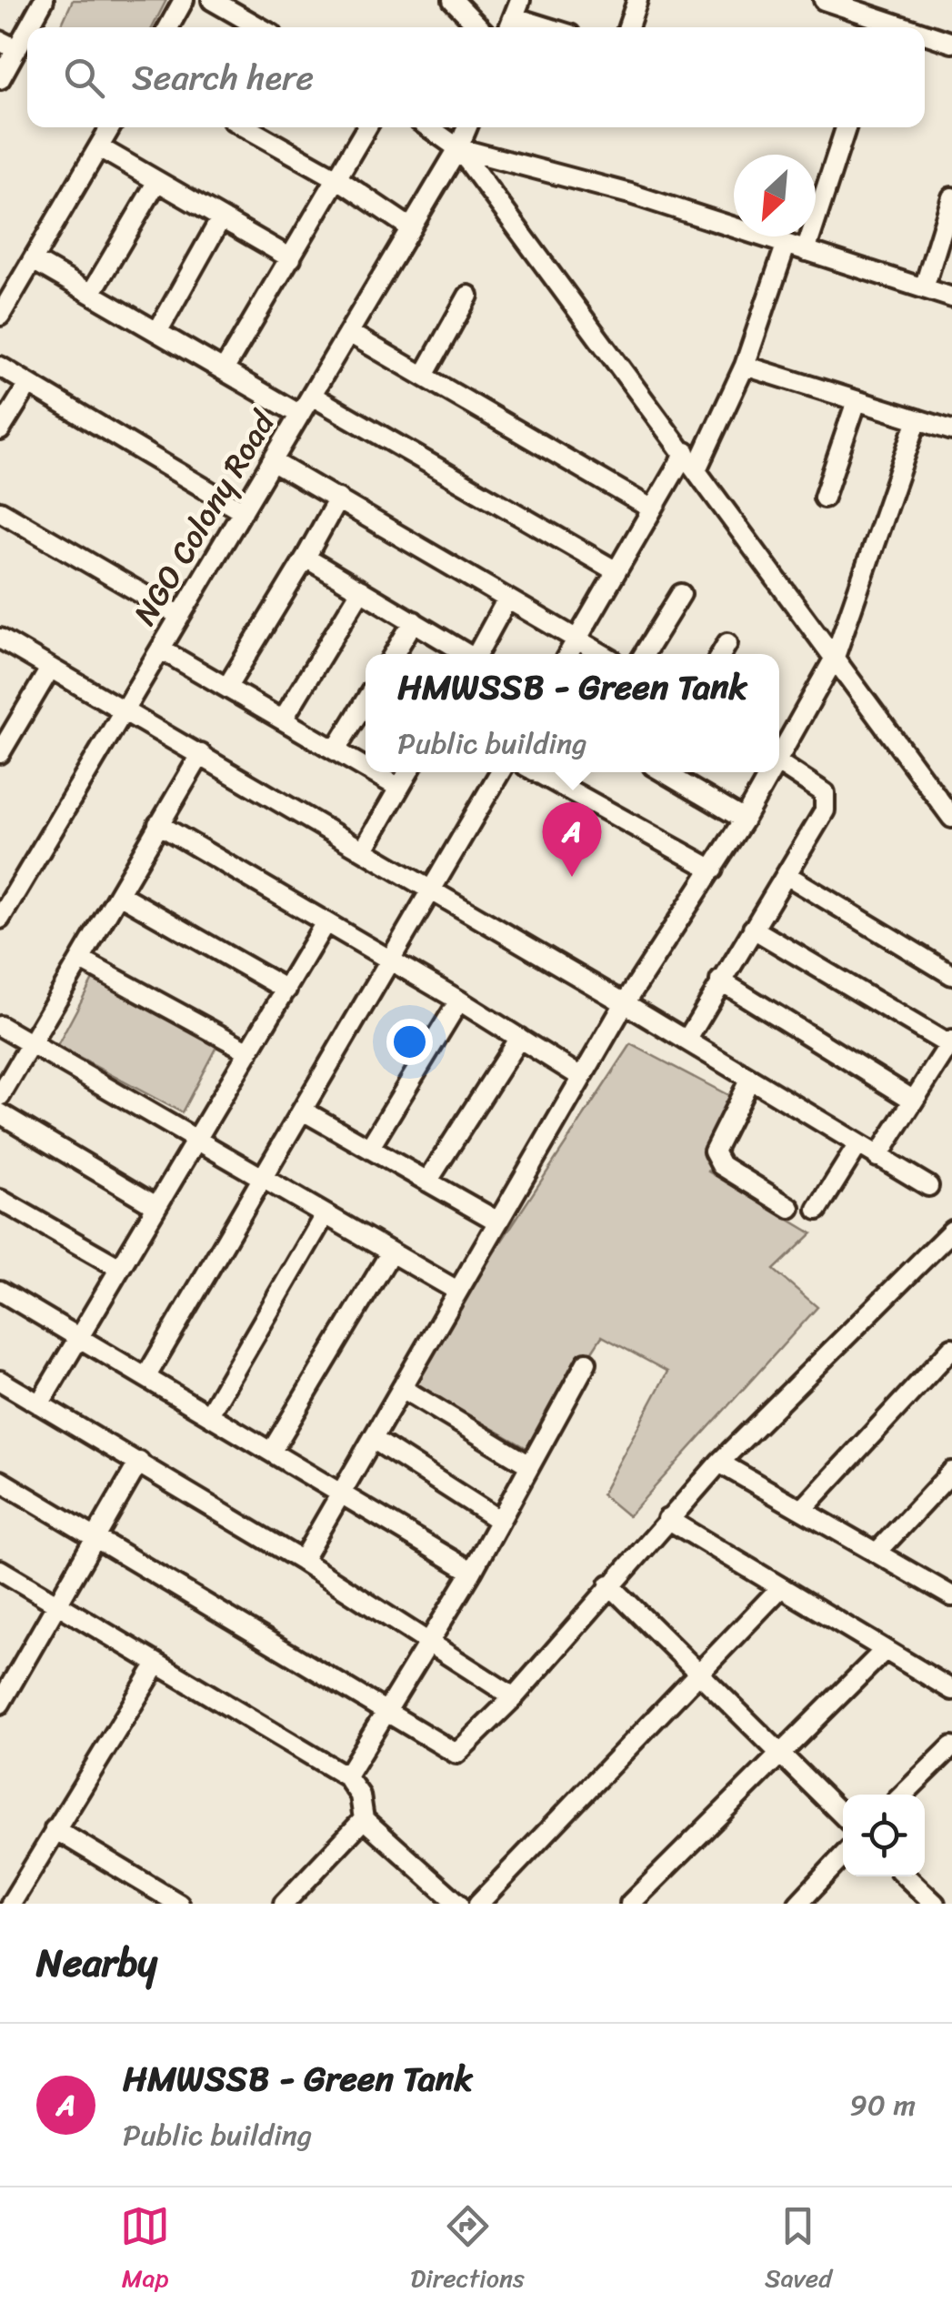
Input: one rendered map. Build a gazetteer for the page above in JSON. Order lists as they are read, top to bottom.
{
  "streets": {
    "street": ["NGO Colony Road"]
  },
  "north": "bottom left",
  "page": {
    "search": "Search here",
    "popup": ["HMWSSB - Green Tank", "Public building"],
    "pins": "A",
    "heading": "Nearby",
    "list": [
      {
        "mark": "A",
        "name": "HMWSSB - Green Tank",
        "note": "Public building",
        "value": "90 m"
      }
    ],
    "nav": ["Map", "Directions", "Saved"]
  }
}
